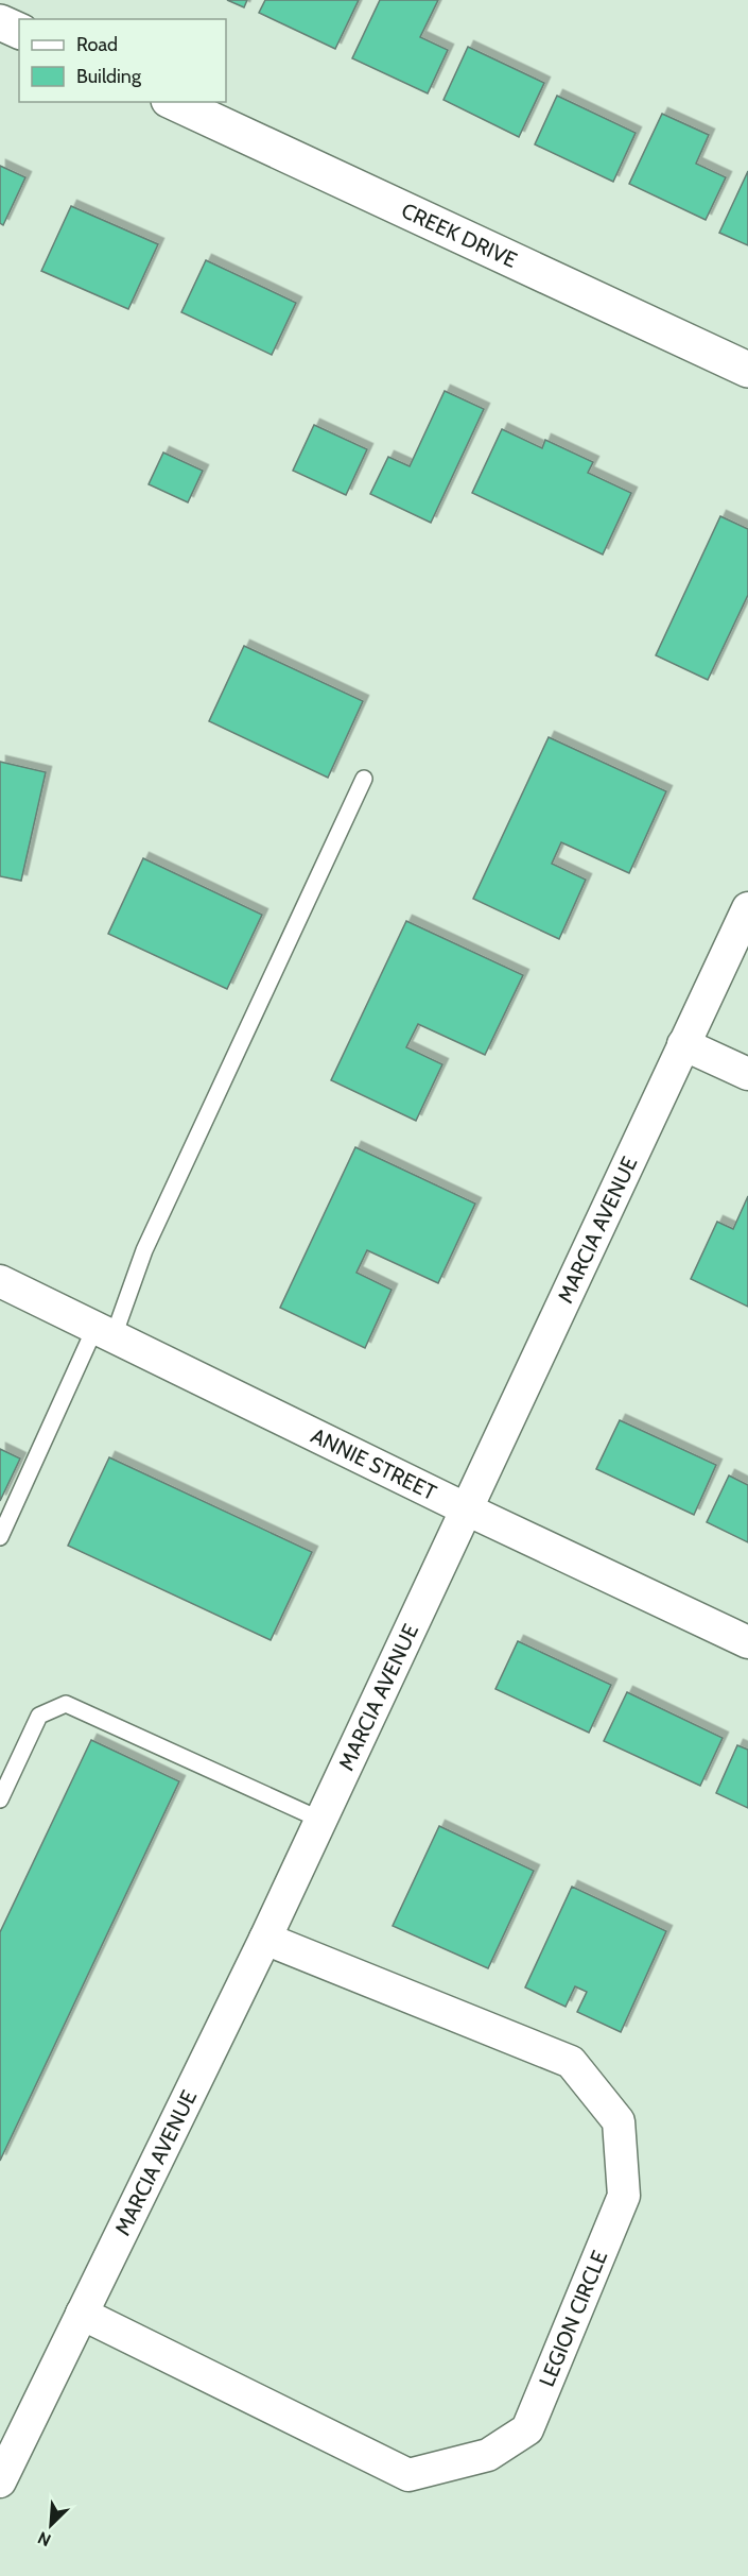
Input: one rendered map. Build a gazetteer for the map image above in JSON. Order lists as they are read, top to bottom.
{
  "streets": {
    "street": [
      "CREEK DRIVE",
      "MARCIA AVENUE",
      "ANNIE STREET",
      "LEGION CIRCLE"
    ]
  },
  "crossings": [
    ["MARCIA AVENUE", "ANNIE STREET"],
    ["MARCIA AVENUE", "LEGION CIRCLE"]
  ],
  "legend": ["Road", "Building"],
  "north": "bottom left"
}
